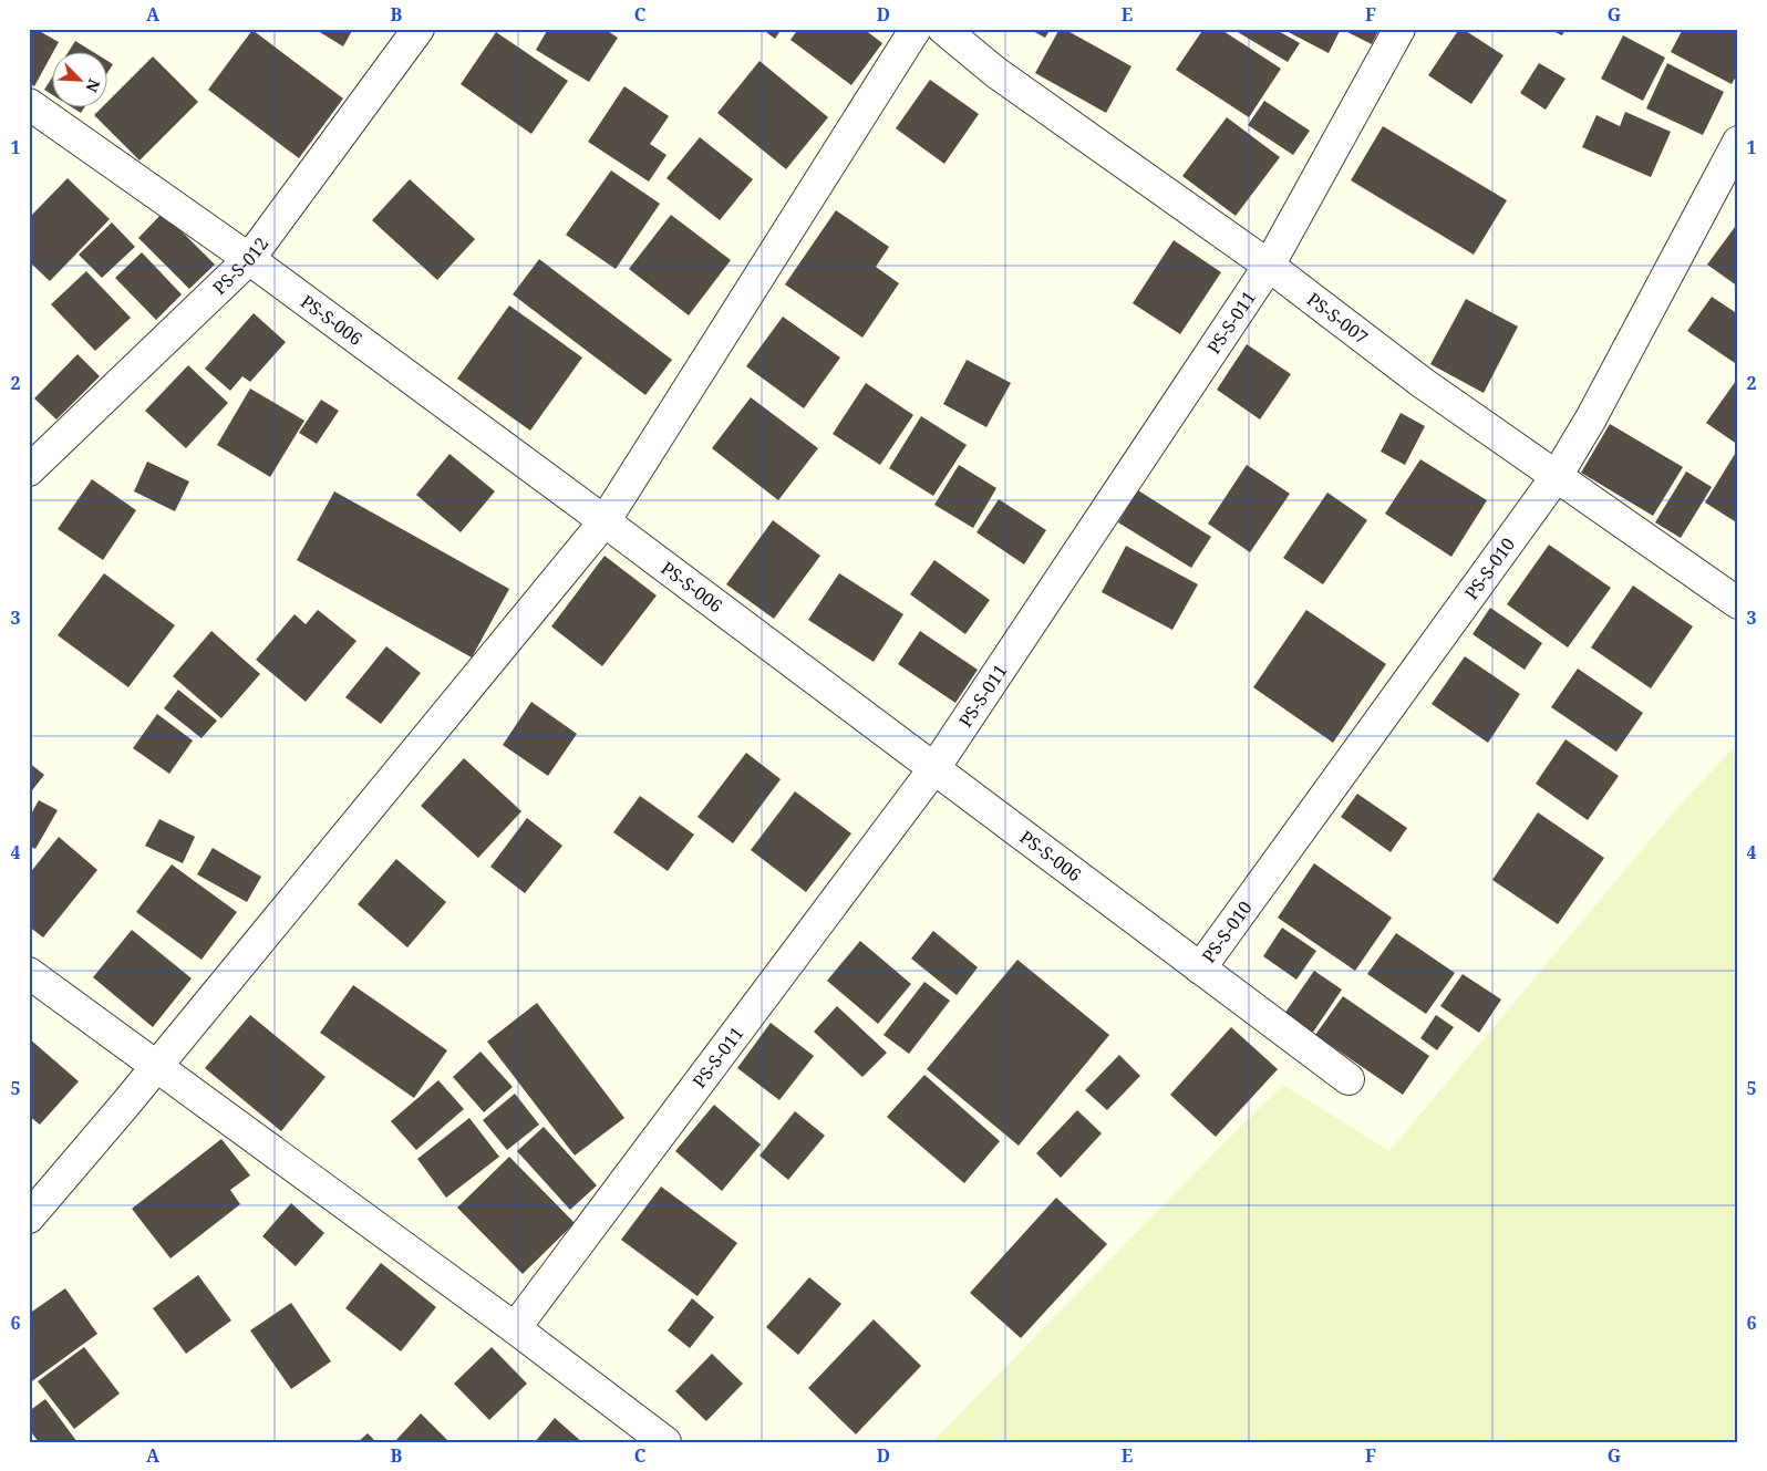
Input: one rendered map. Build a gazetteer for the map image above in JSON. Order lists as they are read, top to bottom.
{
  "streets": {
    "street": [
      "PS-S-012",
      "PS-S-007",
      "PS-S-006",
      "PS-S-011",
      "PS-S-010"
    ]
  },
  "crossings": [
    ["PS-S-012", "PS-S-006"],
    ["PS-S-007", "PS-S-011"],
    ["PS-S-007", "PS-S-010"],
    ["PS-S-006", "PS-S-011"],
    ["PS-S-006", "PS-S-010"]
  ],
  "north": "bottom right",
  "grid": {
    "columns": [
      "A",
      "B",
      "C",
      "D",
      "E",
      "F",
      "G"
    ],
    "rows": [
      "1",
      "2",
      "3",
      "4",
      "5",
      "6"
    ]
  }
}
